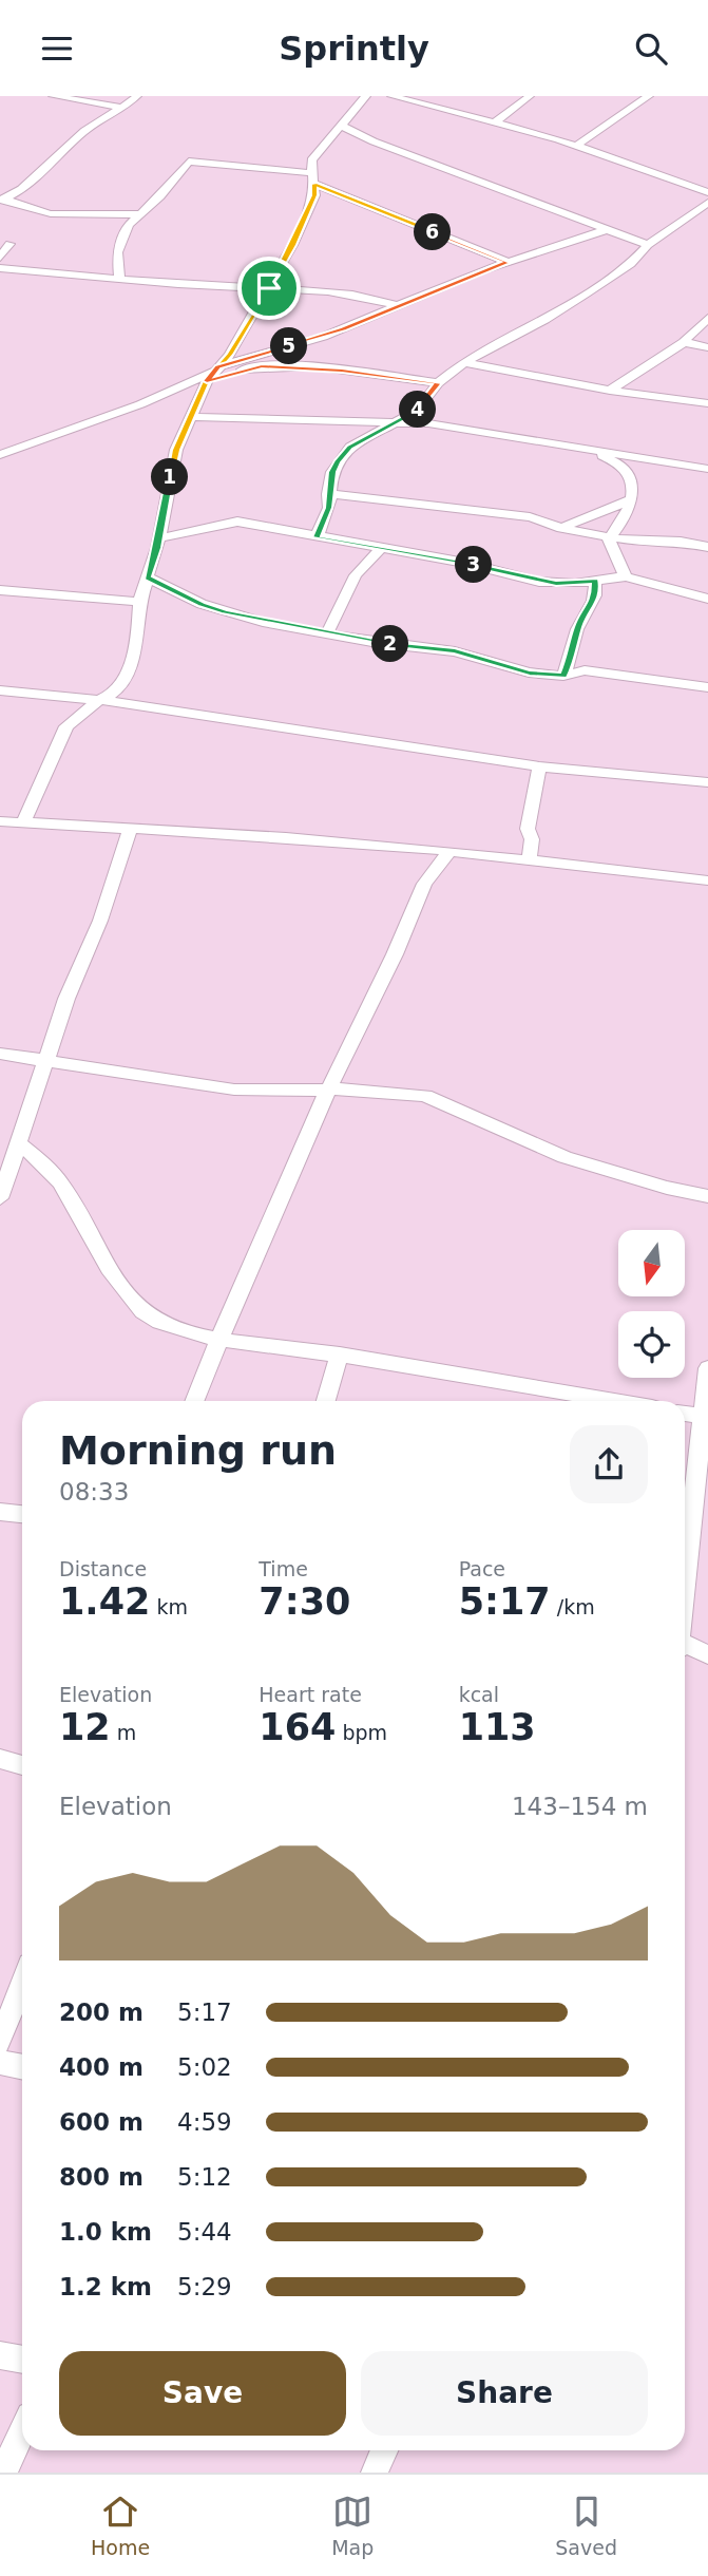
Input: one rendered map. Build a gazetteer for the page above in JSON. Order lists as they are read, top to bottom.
{
  "north": "bottom",
  "page": {
    "header": "Sprintly",
    "pins": [
      "6",
      "5",
      "4",
      "1",
      "3",
      "2"
    ],
    "heading": ["Morning run", "08:33"],
    "stats": [
      ["Distance", "1.42 km"],
      ["Time", "7:30"],
      ["Pace", "5:17 /km"],
      ["Elevation", "12 m"],
      ["Heart rate", "164 bpm"],
      ["kcal", "113"]
    ],
    "chart": ["Elevation", "143–154 m"],
    "list": [
      {
        "name": "200 m",
        "note": "5:17"
      },
      {
        "name": "400 m",
        "note": "5:02"
      },
      {
        "name": "600 m",
        "note": "4:59"
      },
      {
        "name": "800 m",
        "note": "5:12"
      },
      {
        "name": "1.0 km",
        "note": "5:44"
      },
      {
        "name": "1.2 km",
        "note": "5:29"
      }
    ],
    "buttons": ["Save", "Share"],
    "tabs": ["Home", "Map", "Saved"]
  }
}
